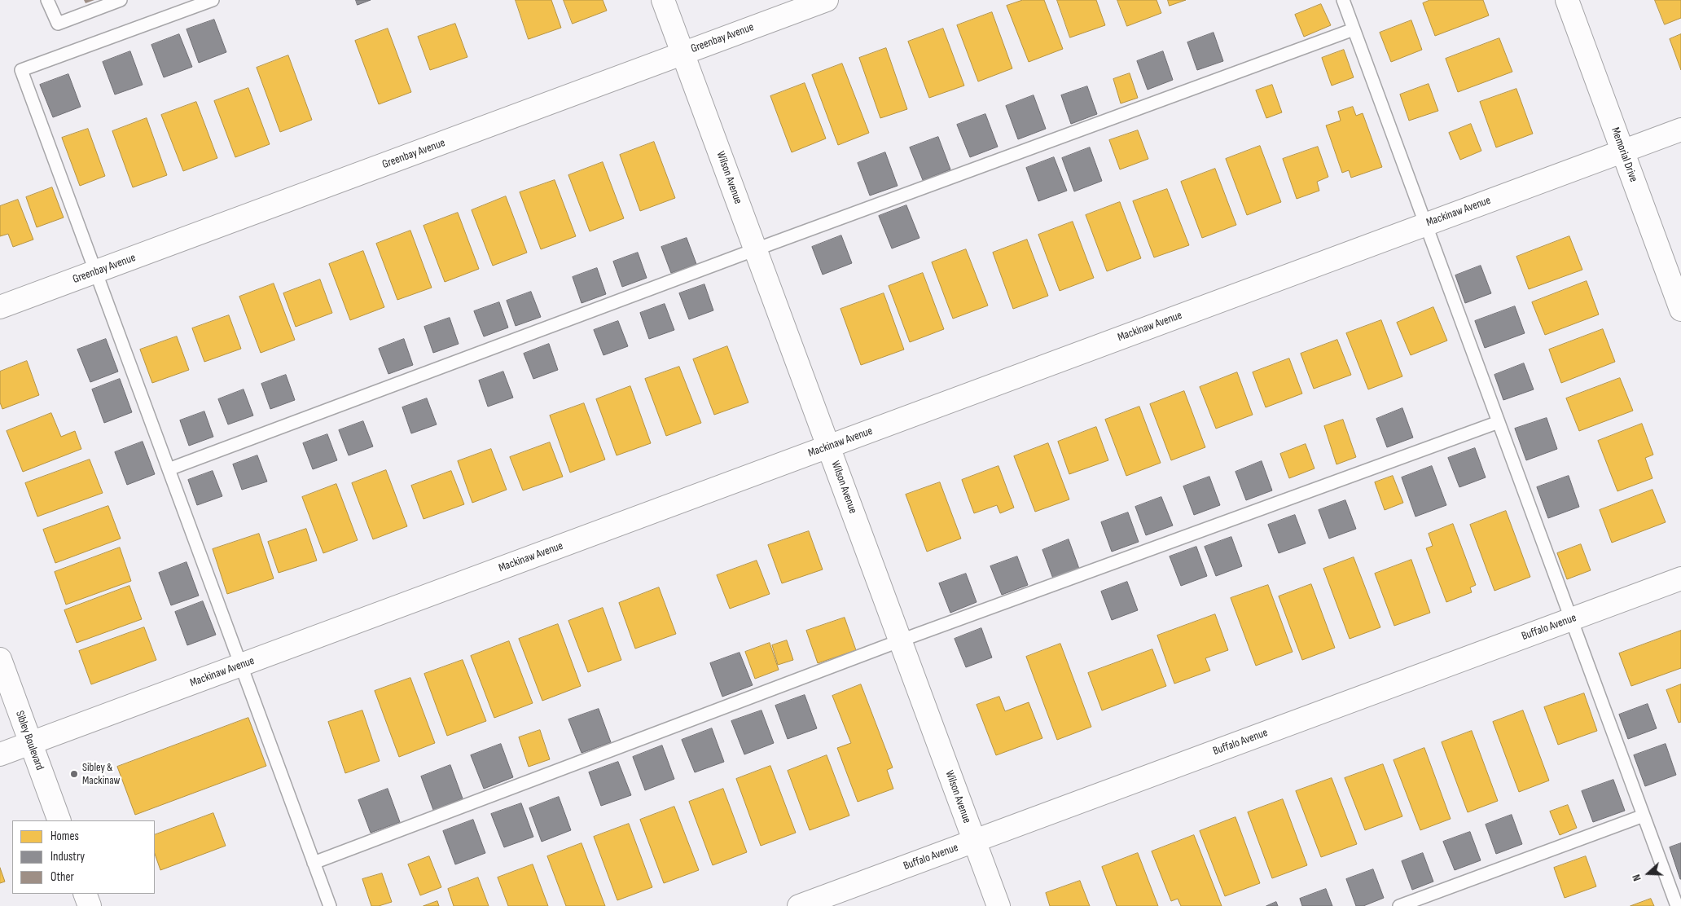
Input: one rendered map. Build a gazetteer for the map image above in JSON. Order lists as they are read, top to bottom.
{
  "streets": {
    "street": [
      "Greenbay Avenue",
      "Memorial Drive",
      "Wilson Avenue",
      "Mackinaw Avenue",
      "Buffalo Avenue",
      "Sibley Boulevard"
    ]
  },
  "crossings": [
    ["Greenbay Avenue", "Wilson Avenue"],
    ["Memorial Drive", "Mackinaw Avenue"],
    ["Wilson Avenue", "Mackinaw Avenue"],
    ["Wilson Avenue", "Buffalo Avenue"],
    ["Mackinaw Avenue", "Sibley Boulevard"]
  ],
  "places": ["Sibley & Mackinaw"],
  "legend": ["Homes", "Industry", "Other"],
  "north": "left"
}
